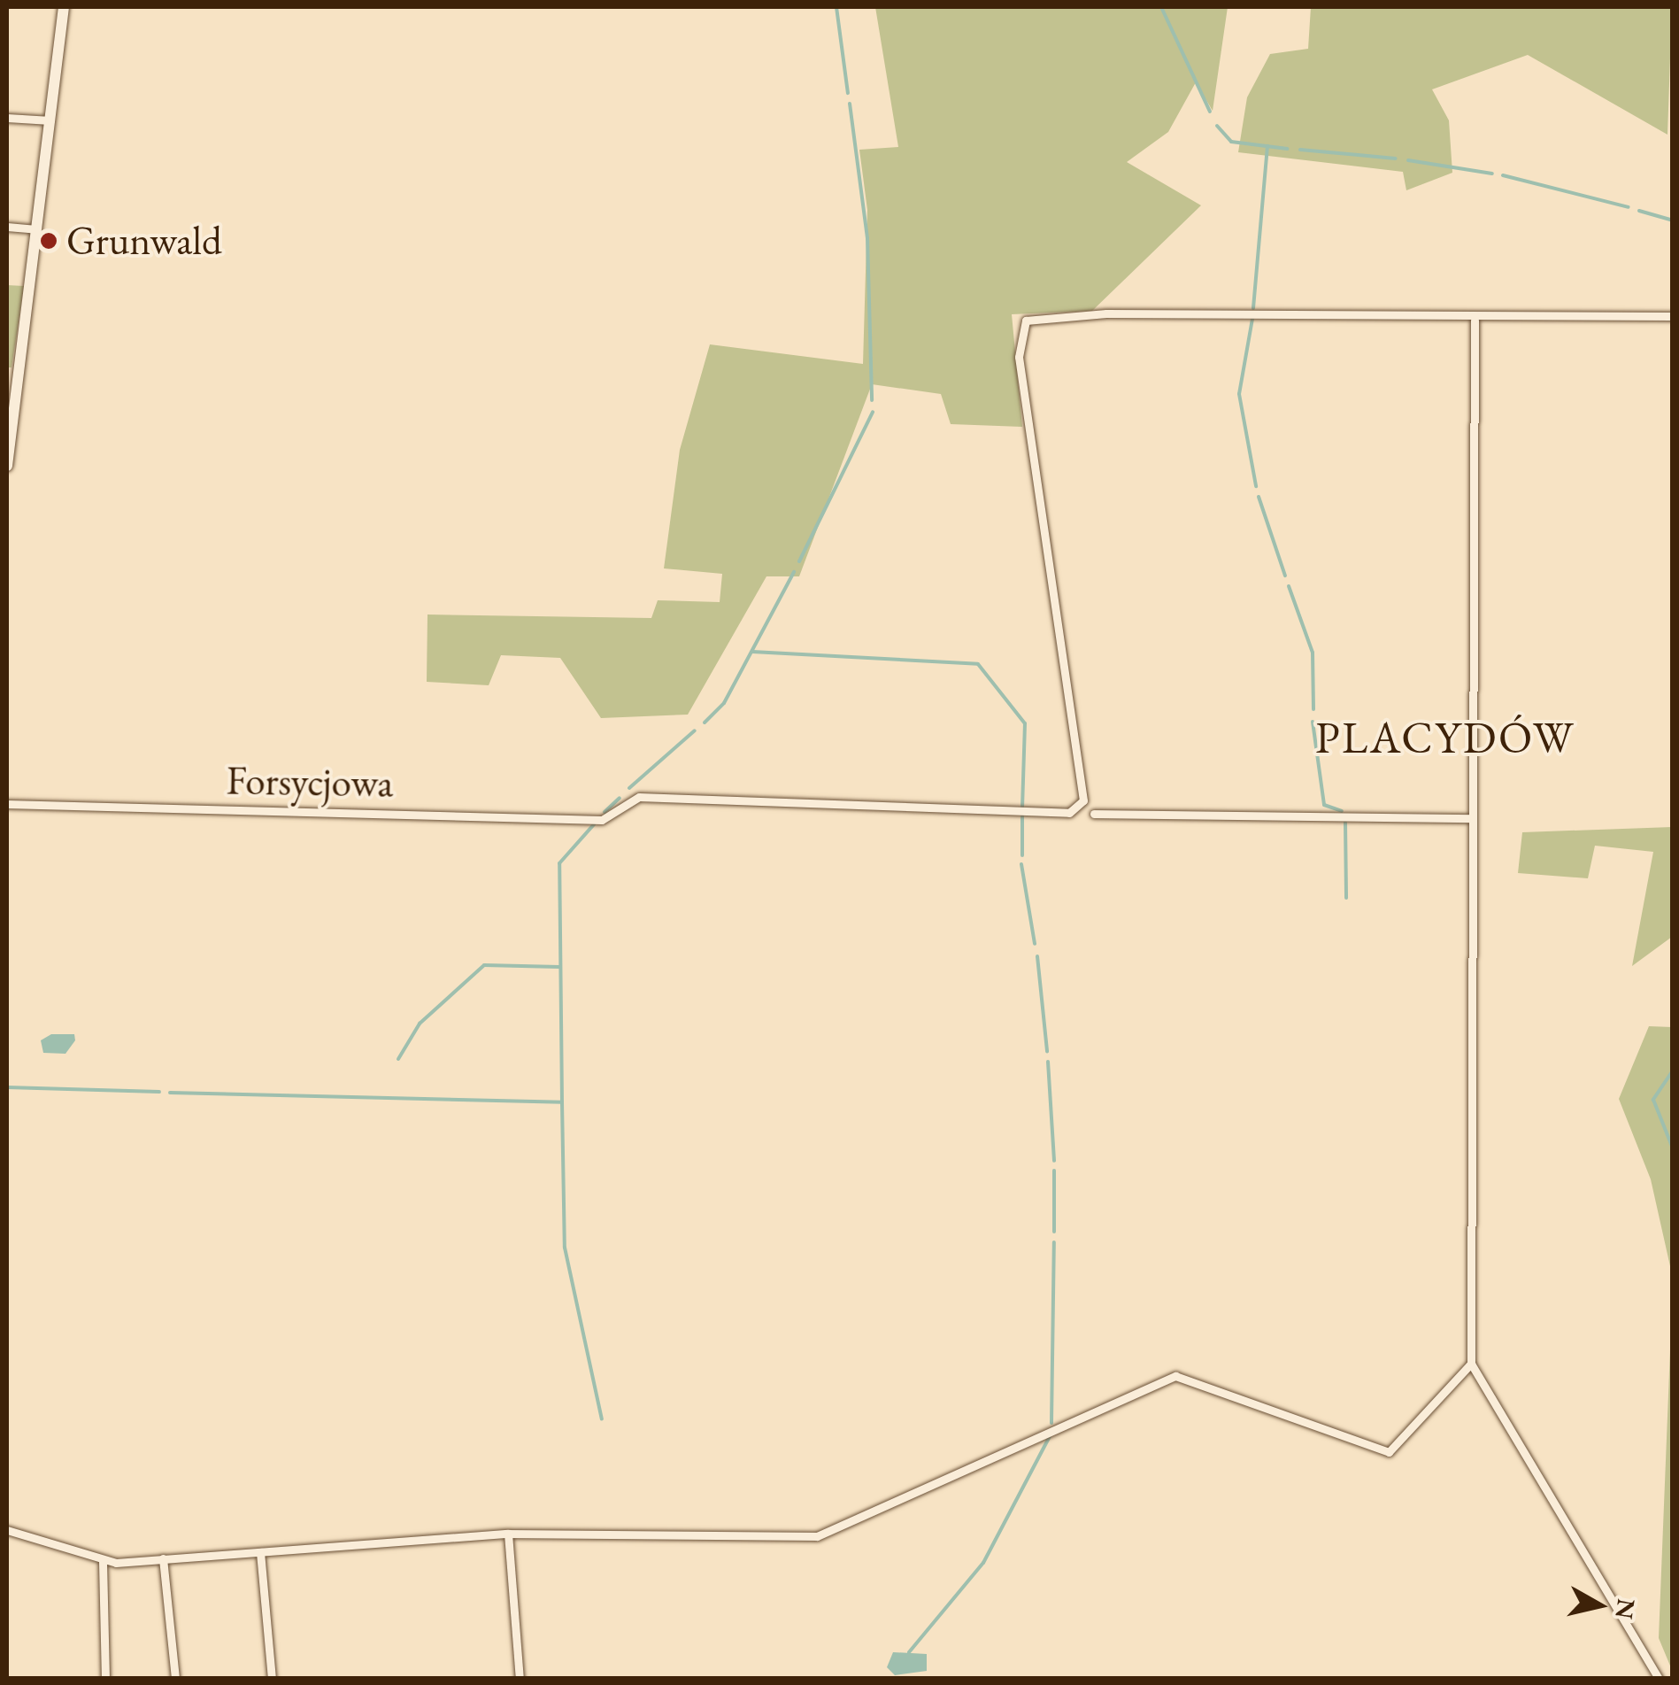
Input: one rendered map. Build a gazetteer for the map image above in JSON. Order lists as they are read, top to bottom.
{
  "streets": {
    "street": ["Forsycjowa"]
  },
  "districts": ["PLACYDÓW"],
  "places": ["Grunwald"],
  "north": "right"
}
